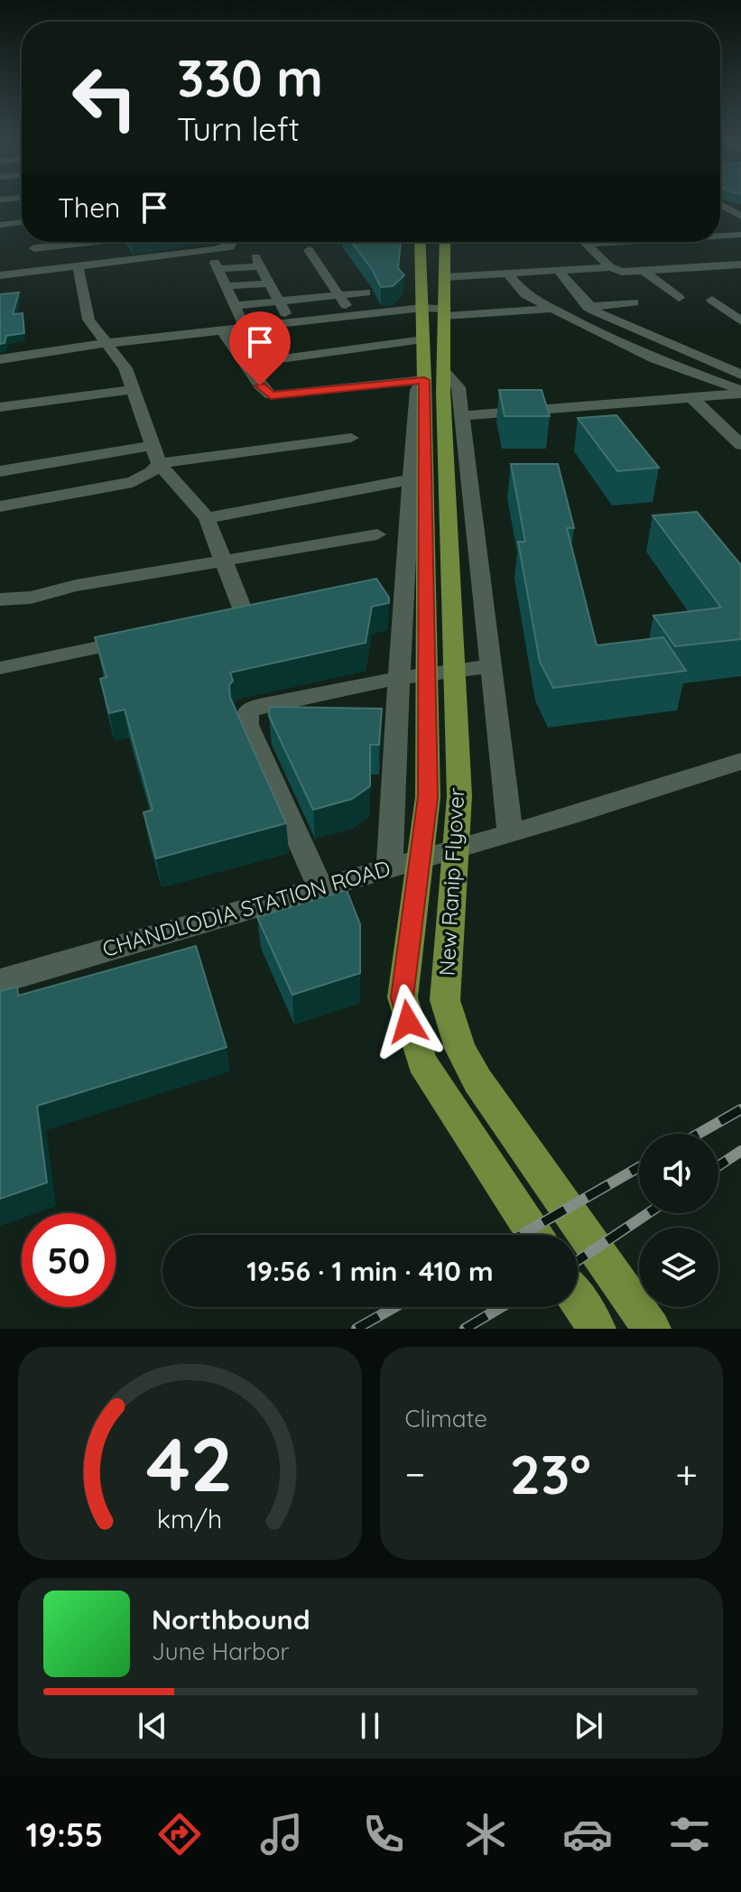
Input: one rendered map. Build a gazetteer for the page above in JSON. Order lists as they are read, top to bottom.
{
  "streets": {
    "main road": ["New Ranip Flyover"],
    "street": ["CHANDLODIA STATION ROAD"]
  },
  "page": {
    "turn": ["330 m", "Turn left"],
    "then": "Then",
    "limit": "50",
    "trip": "19:56 · 1 min · 410 m",
    "tile": "Climate",
    "heat": ["−", "23°", "+"],
    "song": ["Northbound", "June Harbor"],
    "tabs": "19:55",
    "gauge": ["42", "km/h"]
  }
}
